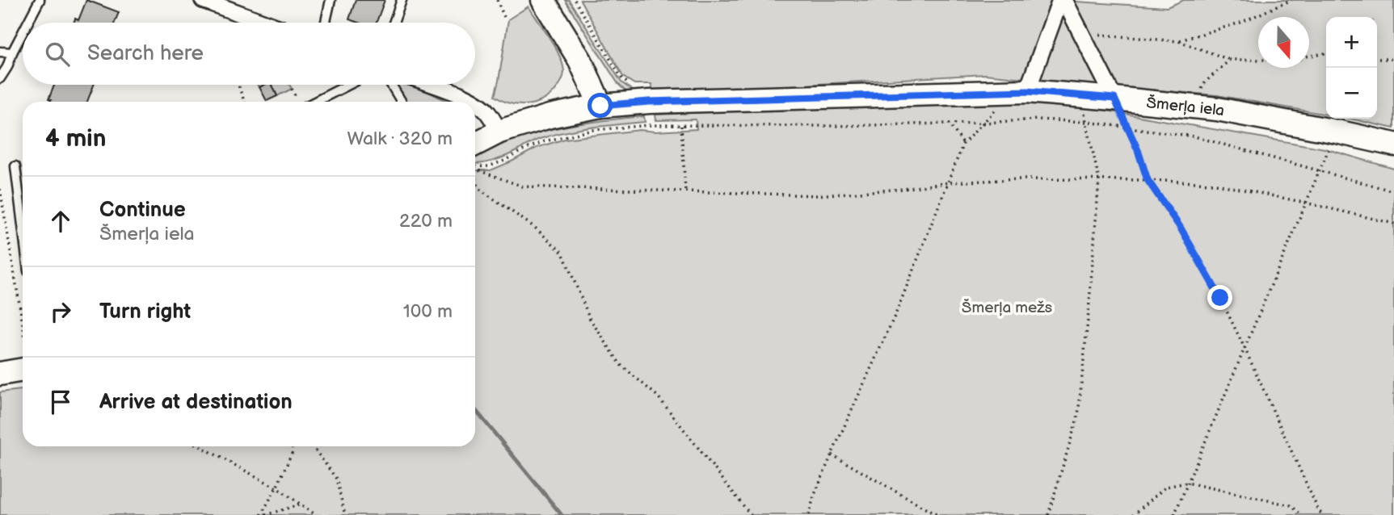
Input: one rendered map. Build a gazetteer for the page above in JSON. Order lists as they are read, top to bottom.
{
  "streets": {
    "street": ["Šmerļa iela"]
  },
  "parks": ["Šmerļa mežs"],
  "north": "bottom",
  "page": {
    "map_buttons": ["+", "−"],
    "search": "Search here",
    "heading": ["4 min", "Walk · 320 m"],
    "list": [
      ["Continue", "Šmerļa iela", "220 m"],
      ["Turn right", "100 m"],
      "Arrive at destination"
    ]
  }
}
